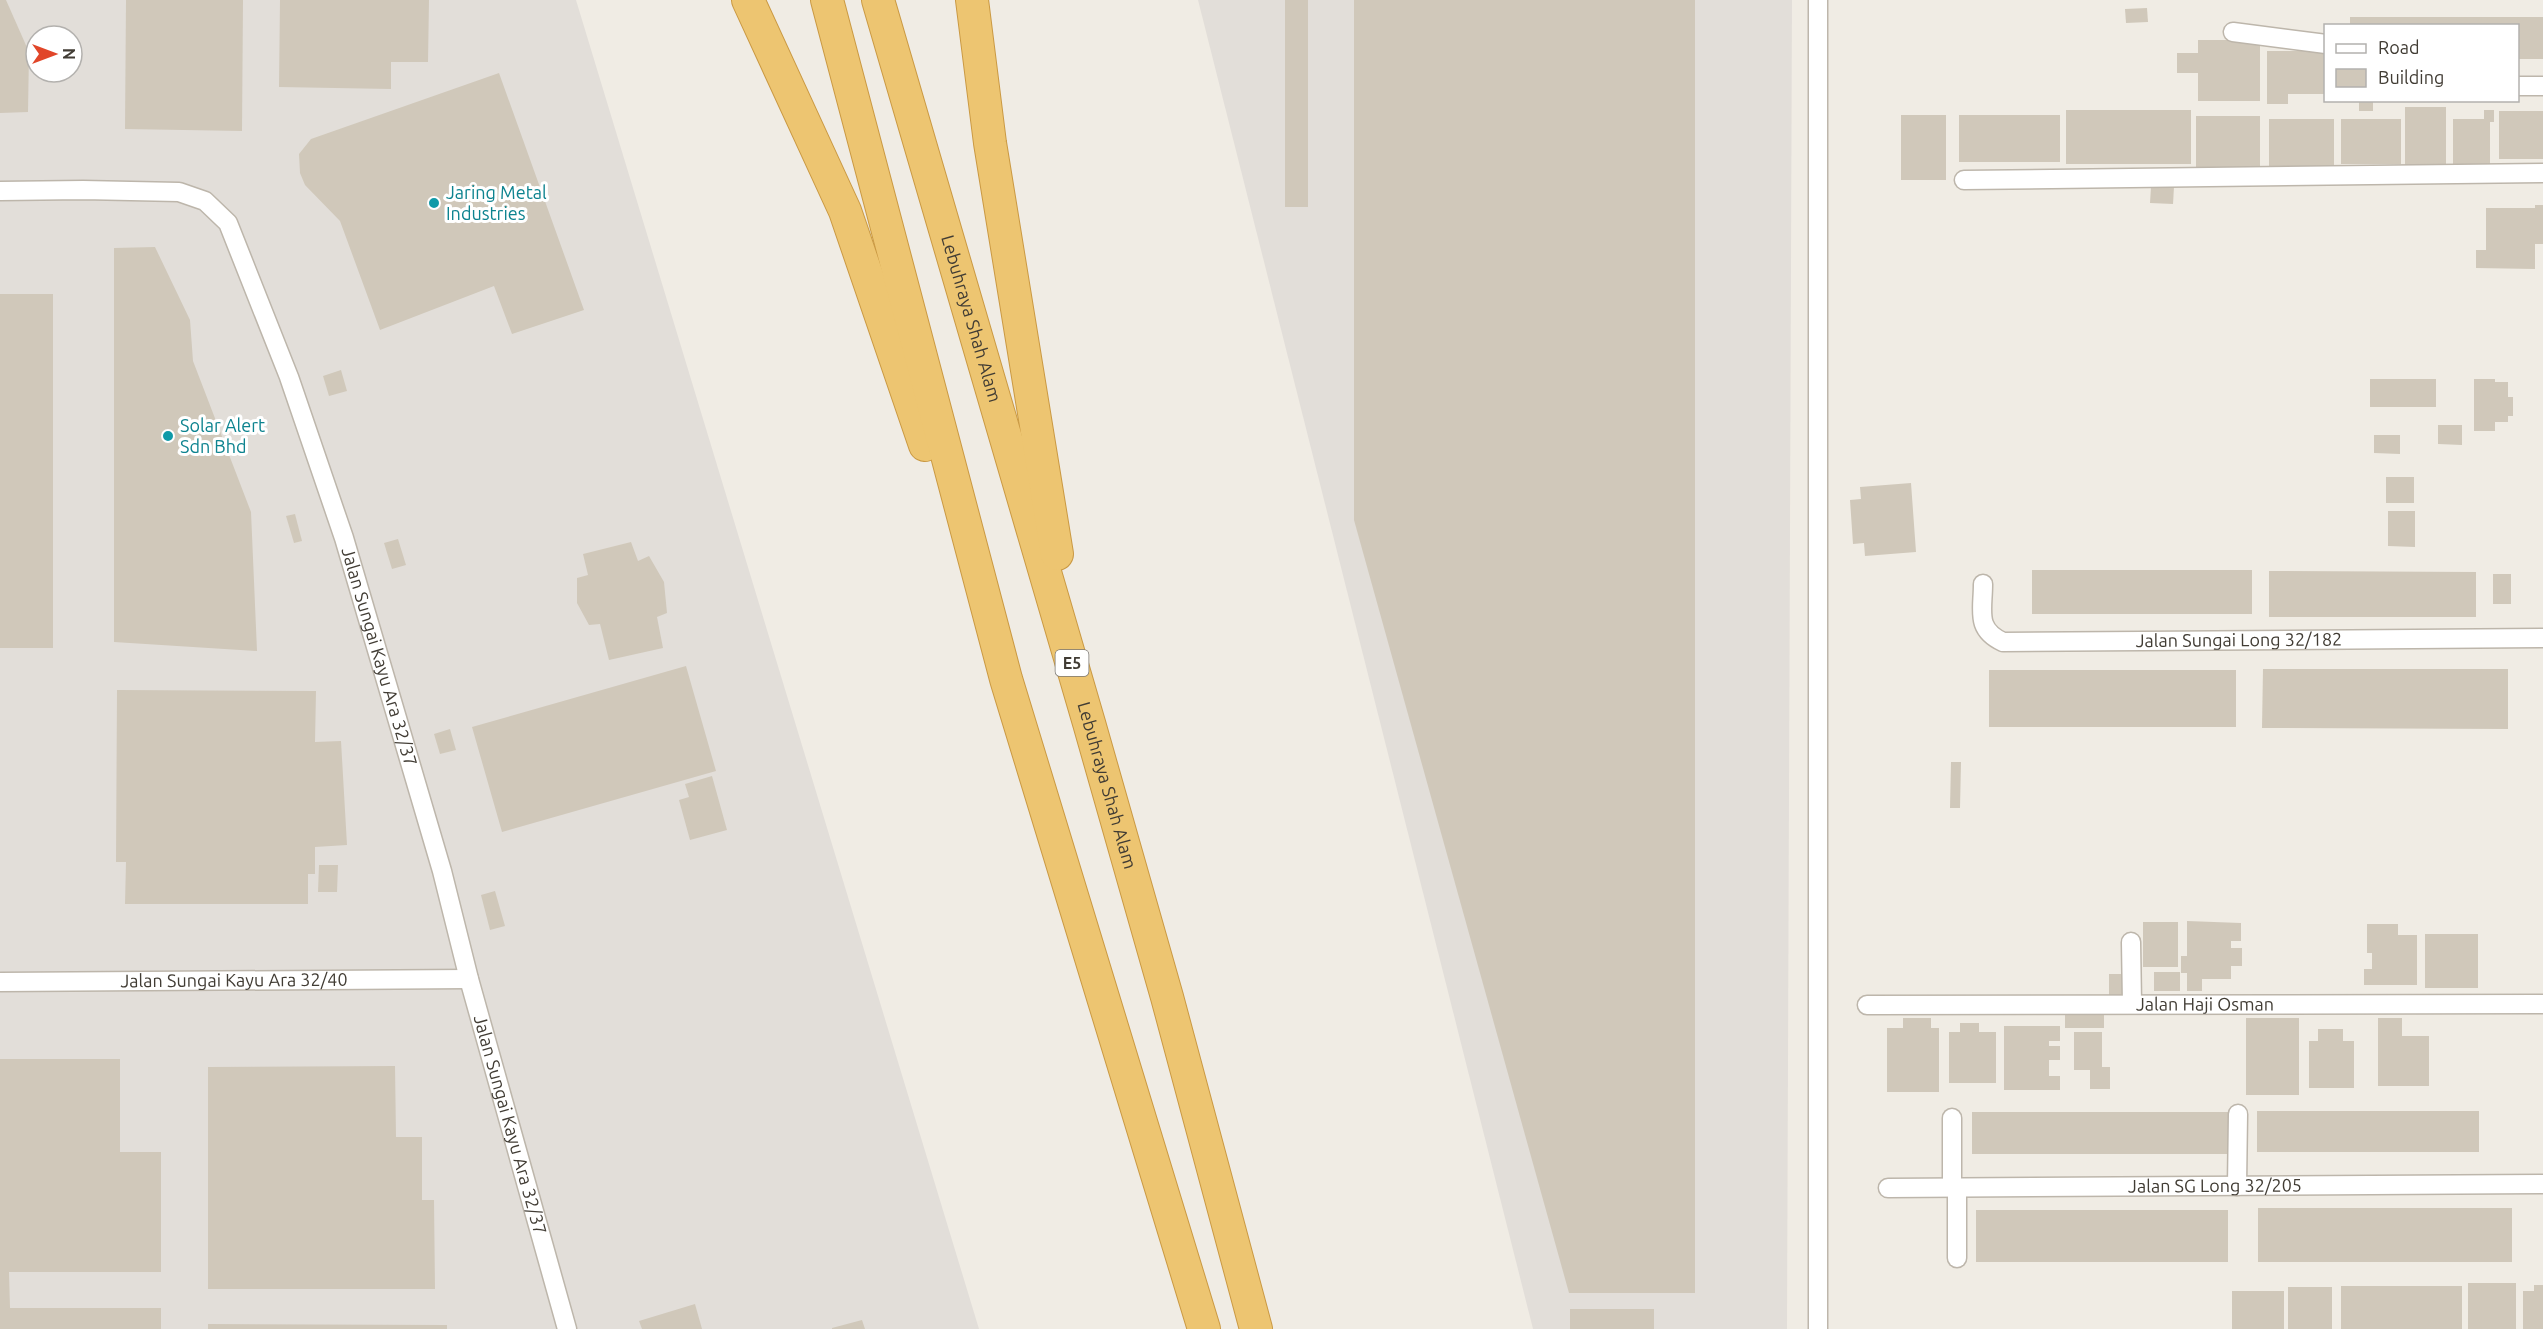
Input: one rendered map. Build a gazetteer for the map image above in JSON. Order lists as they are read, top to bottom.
{
  "streets": {
    "highway": ["Lebuhraya Shah Alam", "E5"],
    "street": [
      "Jalan Sungai Long 32/182",
      "Jalan Sungai Kayu Ara 32/37",
      "Jalan Sungai Kayu Ara 32/40",
      "Jalan Haji Osman",
      "Jalan SG Long 32/205"
    ]
  },
  "crossings": [
    ["Jalan Sungai Kayu Ara 32/37", "Jalan Sungai Kayu Ara 32/40"]
  ],
  "places": ["Jaring Metal Industries", "Solar Alert Sdn Bhd"],
  "legend": ["Road", "Building"],
  "north": "right"
}
